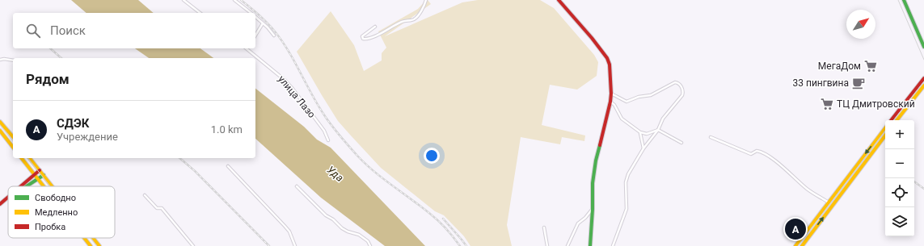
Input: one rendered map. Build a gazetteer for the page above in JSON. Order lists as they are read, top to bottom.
{
  "streets": {
    "street": ["улица Лазо"]
  },
  "water": ["Уда"],
  "places": {
    "supermarket": ["МегаДом", "ТЦ Дмитровский"],
    "cafe": ["33 пингвина"]
  },
  "legend": ["Свободно", "Медленно", "Пробка"],
  "north": "top right",
  "page": {
    "search": "Поиск",
    "heading": "Рядом",
    "list": [
      {
        "mark": "A",
        "name": "СДЭК",
        "note": "Учреждение",
        "value": "1.0 km"
      }
    ],
    "map_buttons": ["+", "−"],
    "pins": "A"
  }
}
